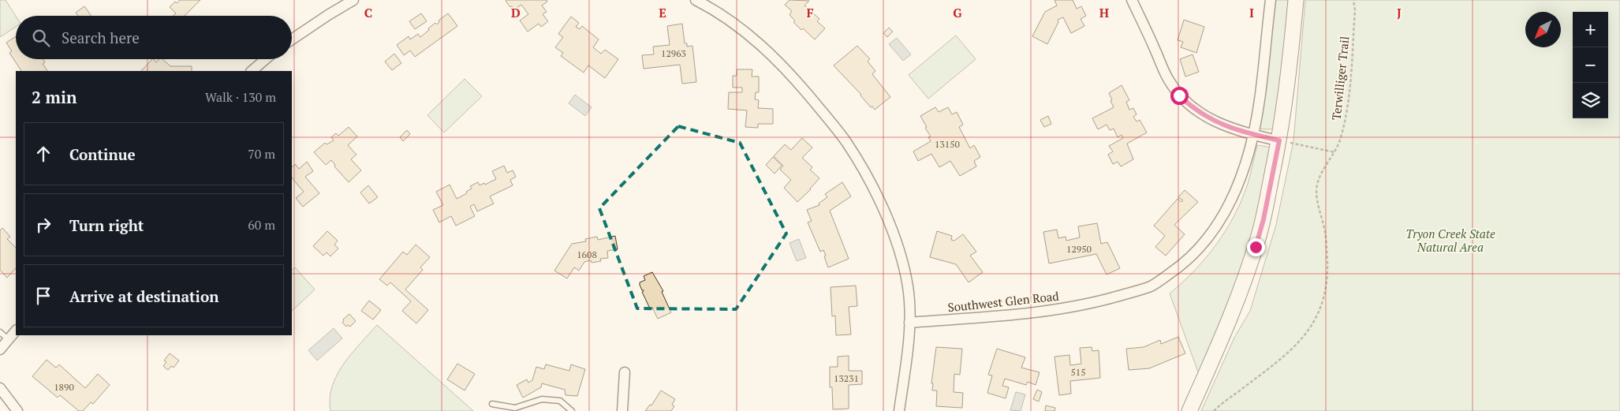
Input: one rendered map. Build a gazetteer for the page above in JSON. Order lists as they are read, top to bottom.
{
  "streets": {
    "street": ["Southwest Glen Road"],
    "path": ["Terwilliger Trail"]
  },
  "parks": ["Tryon Creek State Natural Area"],
  "house_numbers": [
    "12963",
    "13150",
    "12950",
    "1608",
    "515",
    "13231",
    "1890"
  ],
  "north": "bottom left",
  "page": {
    "map_buttons": ["+", "−"],
    "search": "Search here",
    "heading": ["2 min", "Walk · 130 m"],
    "list": [
      ["Continue", "70 m"],
      ["Turn right", "60 m"],
      "Arrive at destination"
    ]
  },
  "grid": {
    "columns": [
      "C",
      "D",
      "E",
      "F",
      "G",
      "H",
      "I",
      "J"
    ]
  }
}
